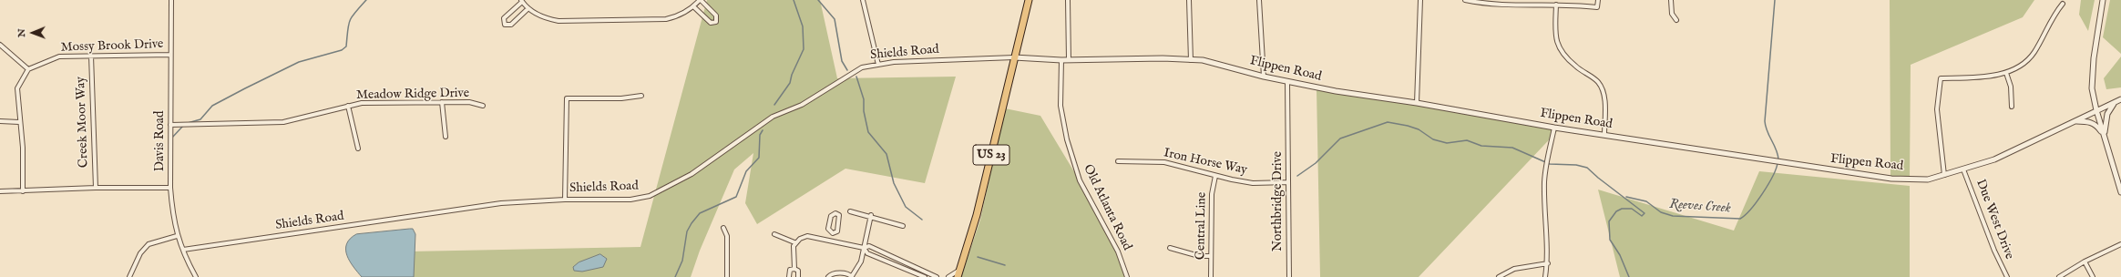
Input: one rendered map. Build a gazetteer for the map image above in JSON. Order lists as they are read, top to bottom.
{
  "streets": {
    "highway": ["US 23"],
    "street": [
      "Mossy Brook Drive",
      "Shields Road",
      "Flippen Road",
      "Meadow Ridge Drive",
      "Creek Moor Way",
      "Davis Road",
      "Iron Horse Way",
      "Northbridge Drive",
      "Old Atlanta Road",
      "Due West Drive",
      "Central Line"
    ]
  },
  "crossings": [
    ["Mossy Brook Drive", "Creek Moor Way"],
    ["Mossy Brook Drive", "Davis Road"],
    ["Shields Road", "Flippen Road"],
    ["Shields Road", "Davis Road"],
    ["Shields Road", "US 23"],
    ["Flippen Road", "US 23"],
    ["Flippen Road", "Northbridge Drive"],
    ["Flippen Road", "Old Atlanta Road"],
    ["Flippen Road", "Due West Drive"],
    ["Meadow Ridge Drive", "Davis Road"],
    ["Iron Horse Way", "Northbridge Drive"],
    ["Iron Horse Way", "Central Line"]
  ],
  "water": ["Reeves Creek"],
  "north": "left"
}
